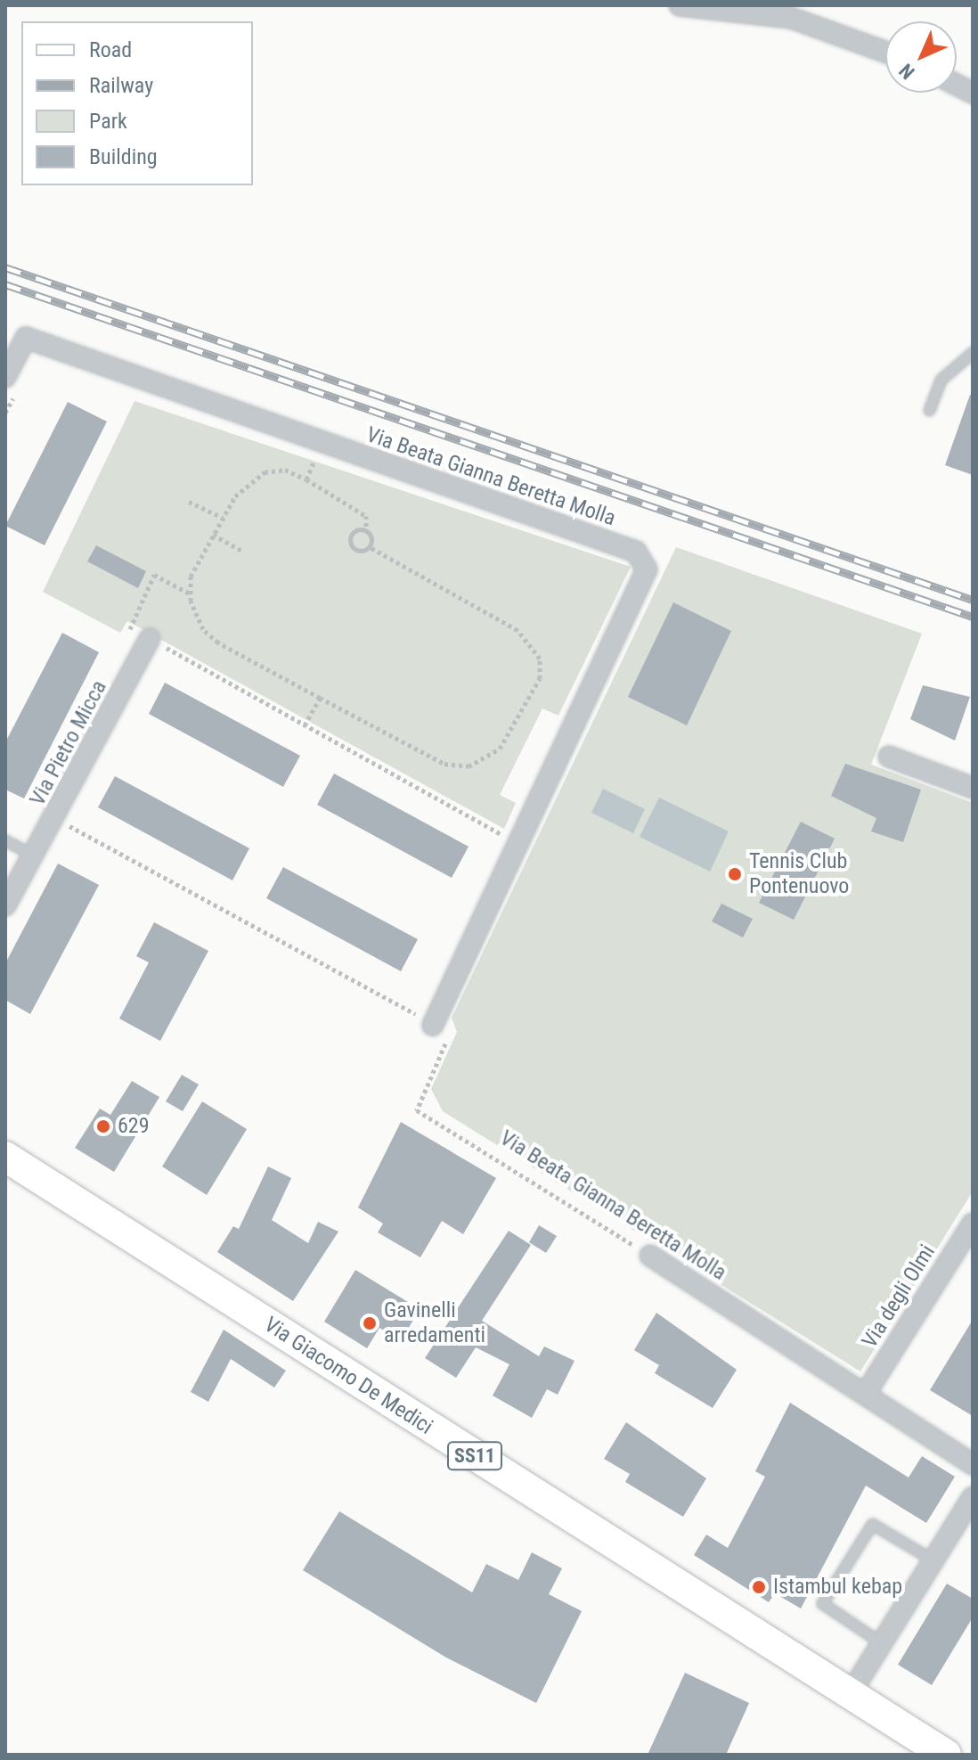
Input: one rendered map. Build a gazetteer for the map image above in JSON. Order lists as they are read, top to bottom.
{
  "streets": {
    "main road": ["Via Giacomo De Medici", "SS11"],
    "street": ["Via Beata Gianna Beretta Molla", "Via Pietro Micca", "Via degli Olmi"]
  },
  "crossings": [
    ["Via Beata Gianna Beretta Molla", "Via degli Olmi"]
  ],
  "places": [
    "Tennis Club Pontenuovo",
    "629",
    "Gavinelli arredamenti",
    "Istambul kebap"
  ],
  "legend": [
    "Road",
    "Railway",
    "Park",
    "Building"
  ],
  "north": "bottom left"
}
